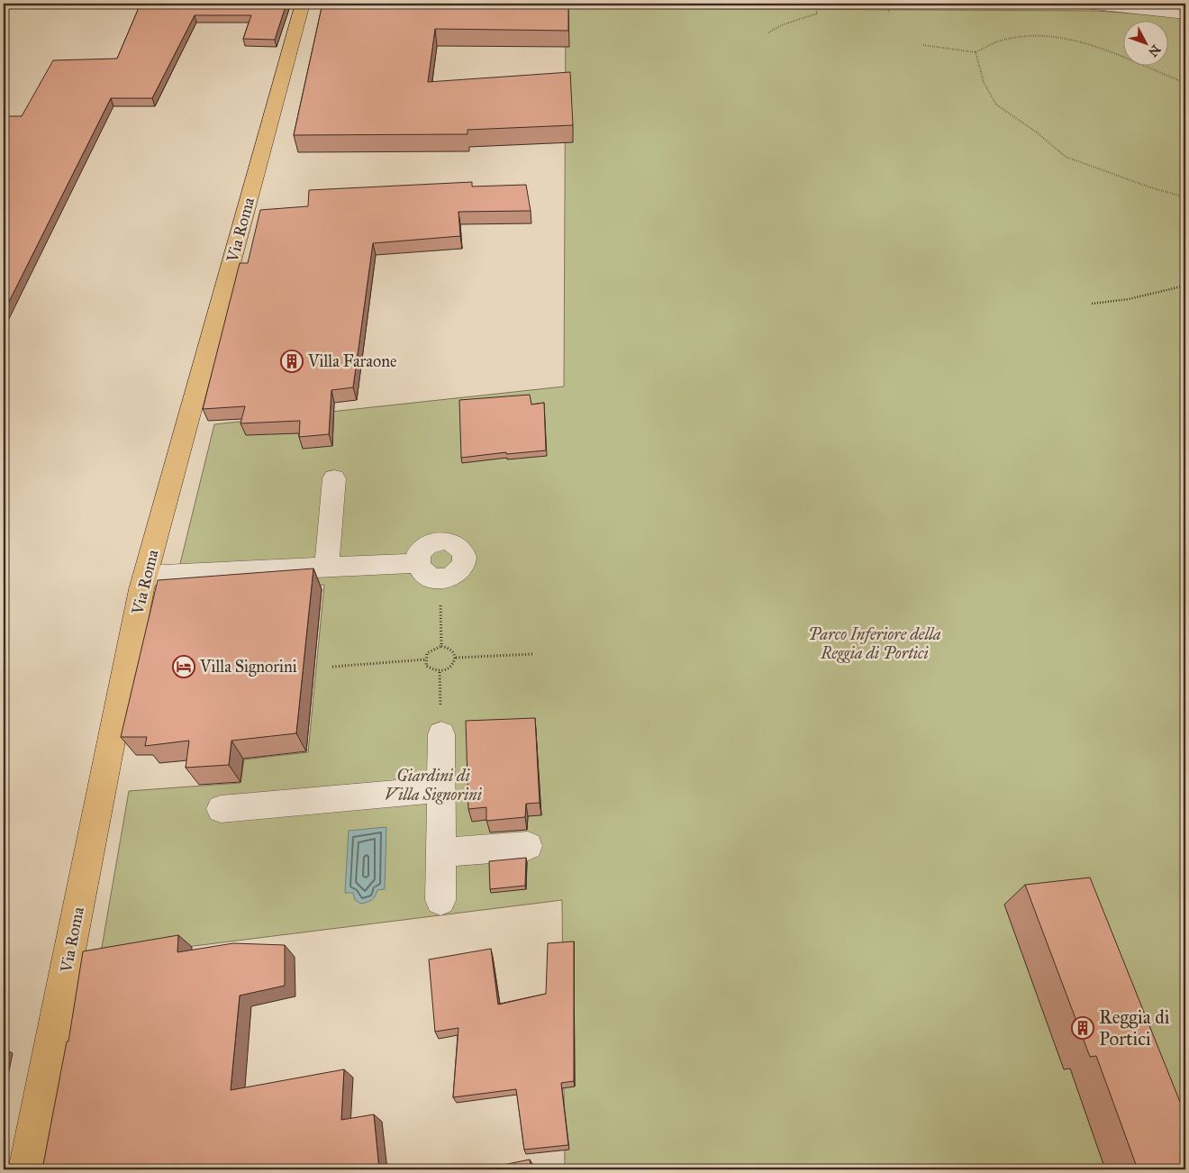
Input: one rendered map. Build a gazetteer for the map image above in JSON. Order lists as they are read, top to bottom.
{
  "streets": {
    "main road": ["Via Roma"]
  },
  "parks": ["Parco Inferiore della Reggia di Portici", "Giardini di Villa Signorini"],
  "places": {
    "building": ["Villa Faraone", "Reggia di Portici"],
    "hotel": ["Villa Signorini"]
  },
  "north": "bottom right"
}
